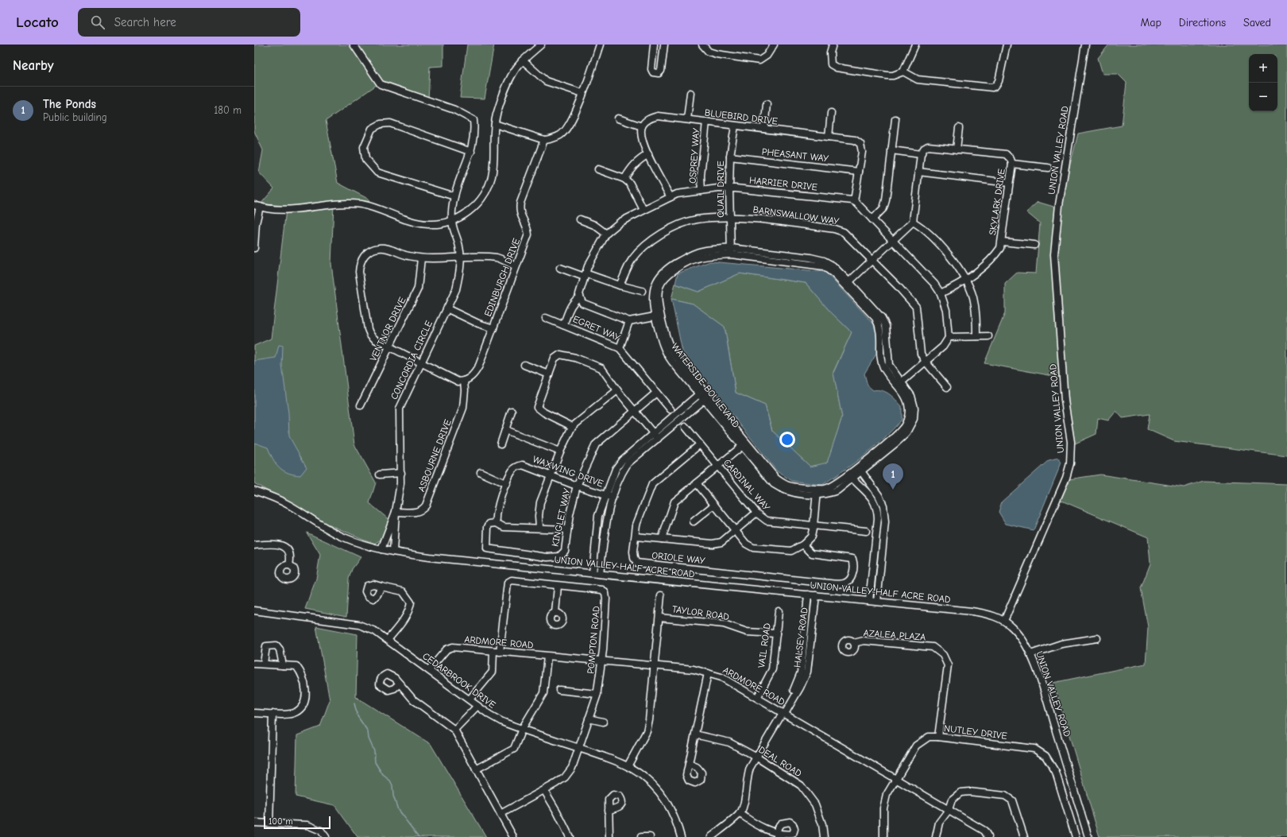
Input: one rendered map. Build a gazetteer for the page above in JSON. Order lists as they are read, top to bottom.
{
  "streets": {
    "street": [
      "BLUEBIRD DRIVE",
      "UNION VALLEY ROAD",
      "PHEASANT WAY",
      "OSPREY WAY",
      "HARRIER DRIVE",
      "QUAIL DRIVE",
      "SKYLARK DRIVE",
      "BARNSWALLOW WAY",
      "EDINBURGH DRIVE",
      "EGRET WAY",
      "VENTNOR DRIVE",
      "CONCORDIA CIRCLE",
      "WATERSIDE BOULEVARD",
      "ASBOURNE DRIVE",
      "WAXWING DRIVE",
      "CARDINAL WAY",
      "KINGLET WAY",
      "ORIOLE WAY",
      "UNION VALLEY-HALF ACRE ROAD",
      "TAYLOR ROAD",
      "AZALEA PLAZA",
      "HALSEY ROAD",
      "POMPTON ROAD",
      "ARDMORE ROAD",
      "VAIL ROAD",
      "CEDARBROOK DRIVE",
      "NUTLEY DRIVE",
      "DEAL ROAD"
    ]
  },
  "crossings": [
    ["BLUEBIRD DRIVE", "PHEASANT WAY"],
    ["BLUEBIRD DRIVE", "OSPREY WAY"],
    ["BLUEBIRD DRIVE", "HARRIER DRIVE"],
    ["BLUEBIRD DRIVE", "QUAIL DRIVE"],
    ["UNION VALLEY ROAD", "UNION VALLEY-HALF ACRE ROAD"],
    ["PHEASANT WAY", "QUAIL DRIVE"],
    ["OSPREY WAY", "HARRIER DRIVE"],
    ["HARRIER DRIVE", "QUAIL DRIVE"],
    ["QUAIL DRIVE", "BARNSWALLOW WAY"],
    ["QUAIL DRIVE", "WATERSIDE BOULEVARD"],
    ["EDINBURGH DRIVE", "ASBOURNE DRIVE"],
    ["EGRET WAY", "KINGLET WAY"],
    ["CONCORDIA CIRCLE", "ASBOURNE DRIVE"],
    ["CONCORDIA CIRCLE", "UNION VALLEY-HALF ACRE ROAD"],
    ["WAXWING DRIVE", "KINGLET WAY"],
    ["CARDINAL WAY", "ORIOLE WAY"],
    ["UNION VALLEY-HALF ACRE ROAD", "HALSEY ROAD"],
    ["TAYLOR ROAD", "VAIL ROAD"],
    ["AZALEA PLAZA", "NUTLEY DRIVE"],
    ["HALSEY ROAD", "ARDMORE ROAD"],
    ["HALSEY ROAD", "DEAL ROAD"],
    ["POMPTON ROAD", "ARDMORE ROAD"],
    ["POMPTON ROAD", "CEDARBROOK DRIVE"],
    ["ARDMORE ROAD", "VAIL ROAD"],
    ["ARDMORE ROAD", "CEDARBROOK DRIVE"],
    ["ARDMORE ROAD", "NUTLEY DRIVE"]
  ],
  "scale_bar": "100 m",
  "page": {
    "header": "Locato",
    "search": "Search here",
    "nav": ["Map", "Directions", "Saved"],
    "heading": "Nearby",
    "map_buttons": ["+", "−"],
    "list": [
      {
        "mark": "1",
        "name": "The Ponds",
        "note": "Public building",
        "value": "180 m"
      }
    ],
    "pins": "1",
    "scale": "100 m"
  }
}
